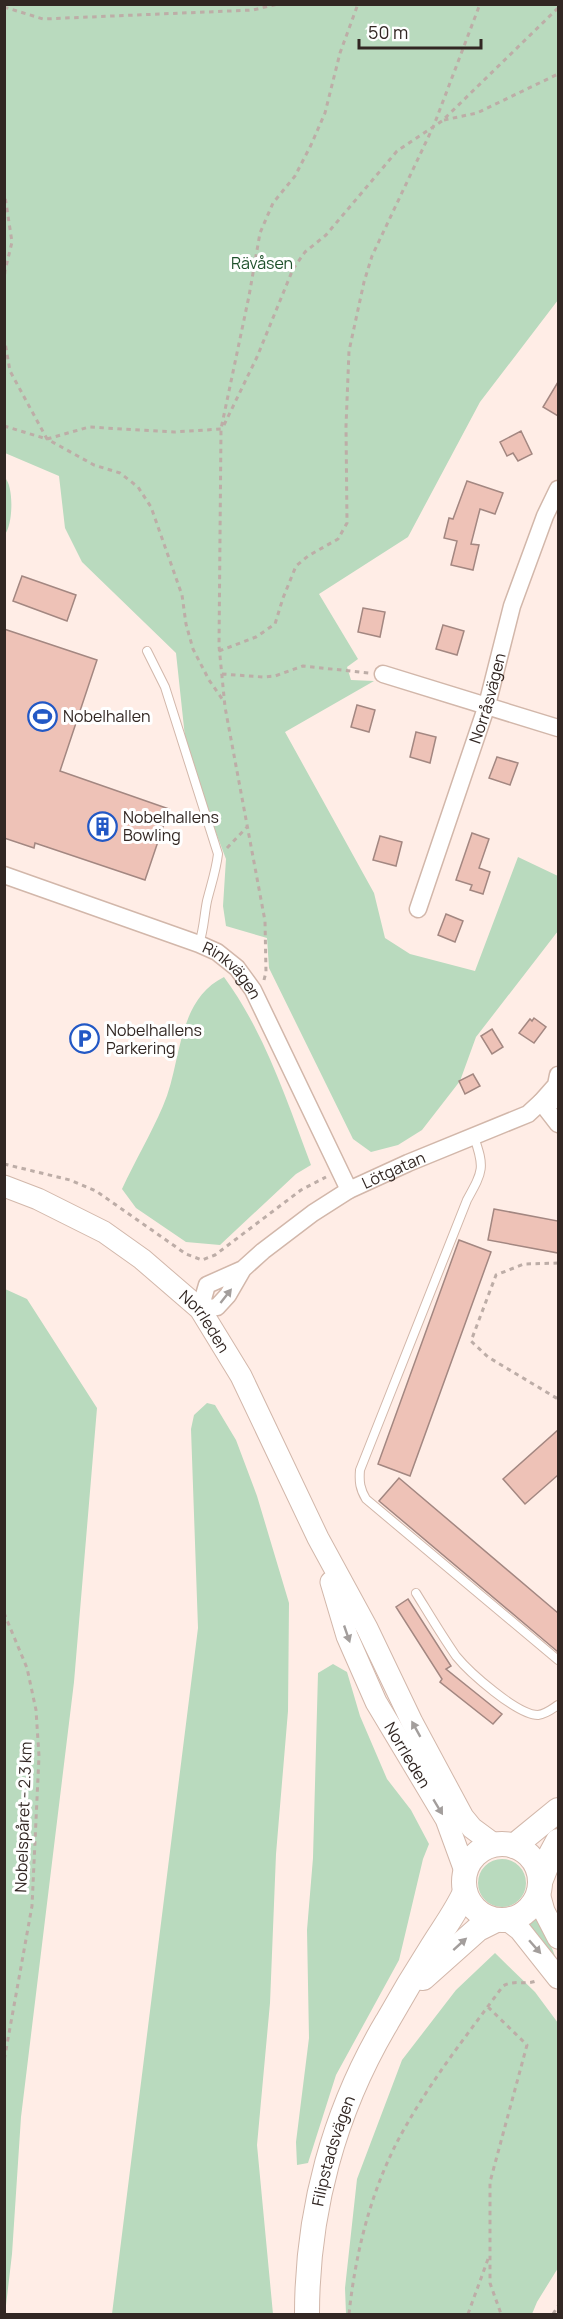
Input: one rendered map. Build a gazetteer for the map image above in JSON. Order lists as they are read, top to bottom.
{
  "streets": {
    "main road": ["Filipstadsvägen"],
    "street": [
      "Norråsvägen",
      "Rinkvägen",
      "Lötgatan",
      "Norrleden"
    ],
    "path": ["Nobelspåret - 2.3 km"]
  },
  "crossings": [
    ["Rinkvägen", "Lötgatan"],
    ["Lötgatan", "Norrleden"],
    ["Norrleden", "Filipstadsvägen"]
  ],
  "parks": ["Rävåsen"],
  "places": {
    "sports": ["Nobelhallen"],
    "building": ["Nobelhallens Bowling"],
    "parking": ["Nobelhallens Parkering"]
  },
  "scale_bar": "50 m"
}
